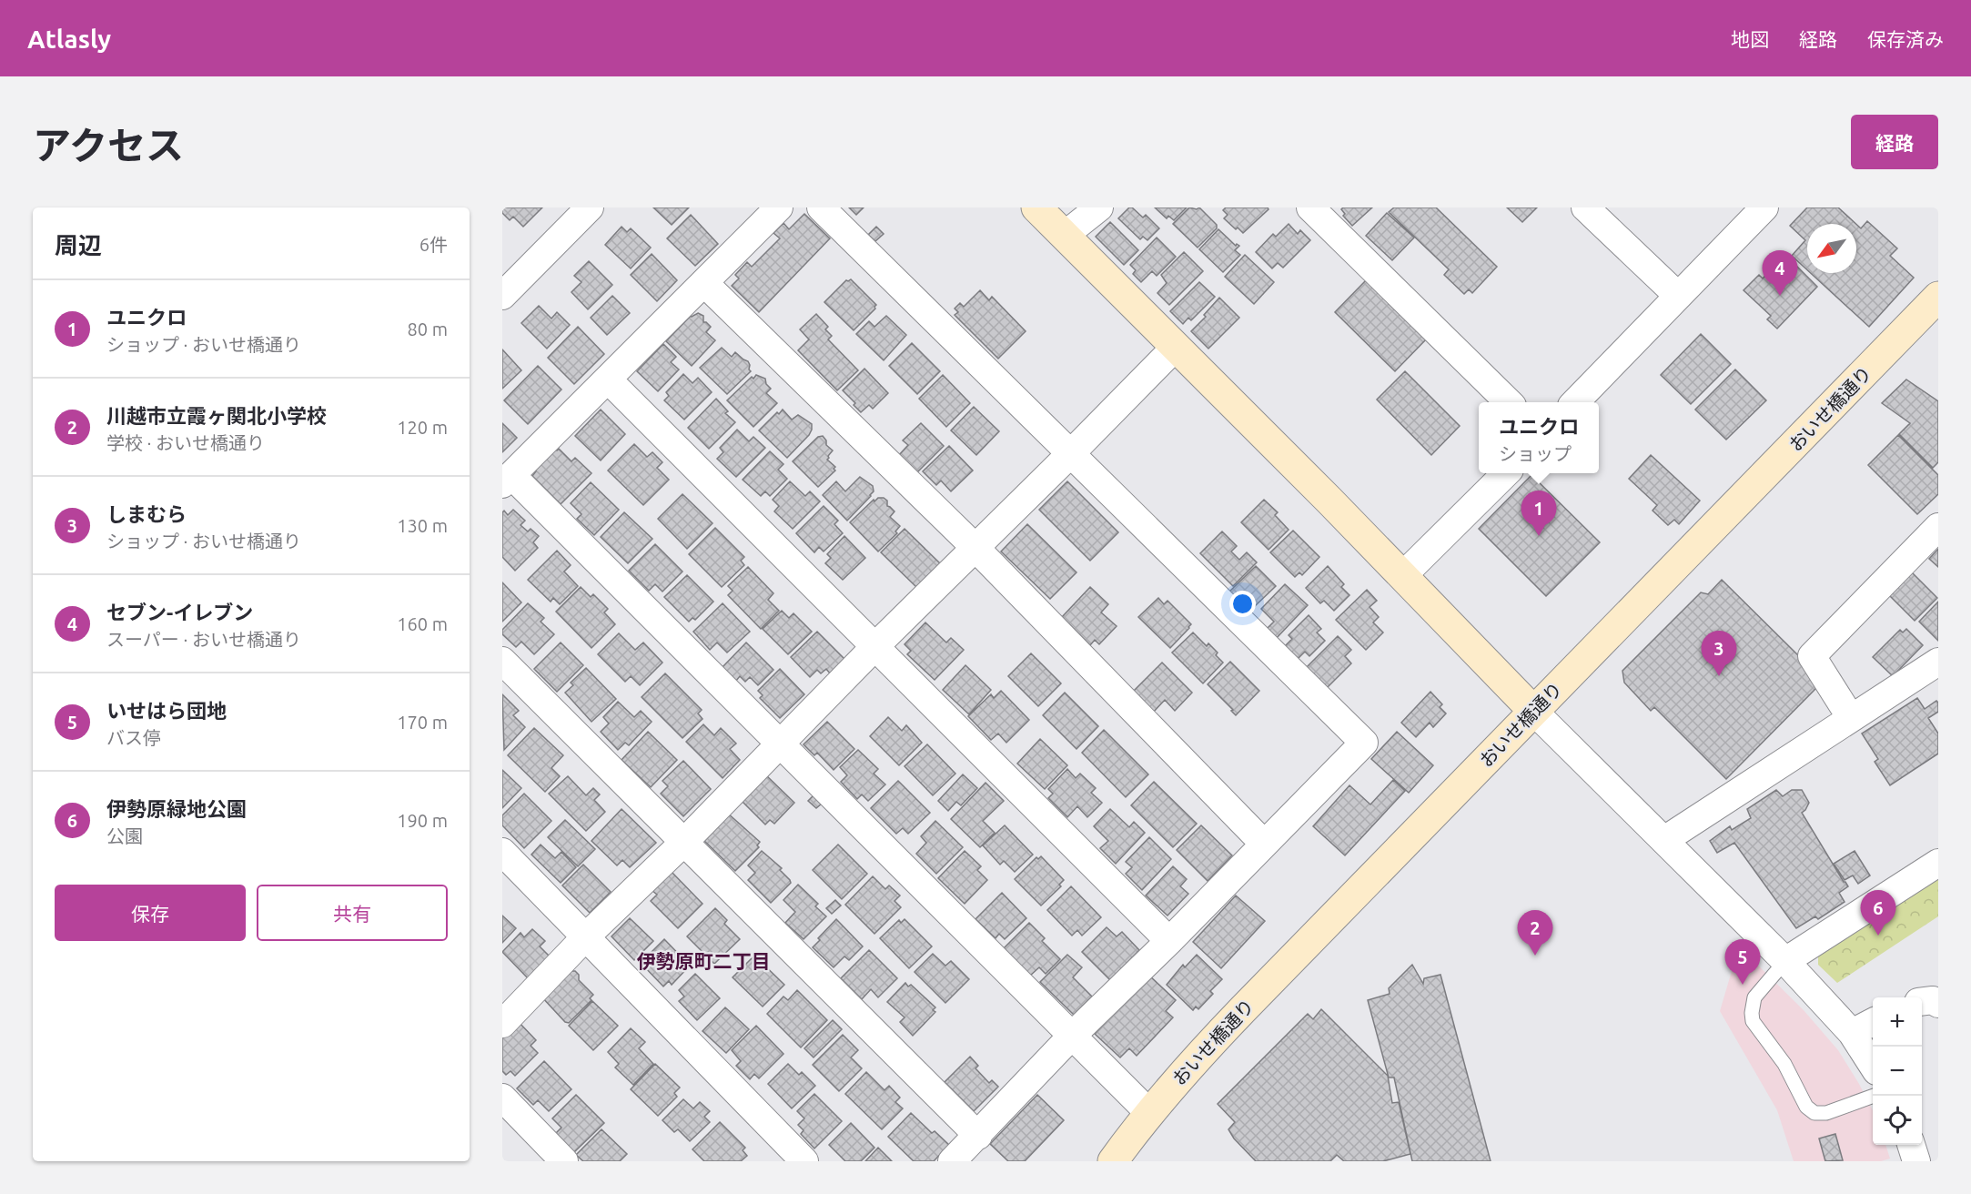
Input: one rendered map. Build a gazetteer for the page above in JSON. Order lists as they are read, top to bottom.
{
  "streets": {
    "street": ["おいせ橋通り"]
  },
  "districts": ["伊勢原町二丁目"],
  "north": "bottom left",
  "page": {
    "header": "Atlasly",
    "nav": ["地図", "経路", "保存済み"],
    "title": "アクセス",
    "buttons": [
      "経路",
      ["保存", "共有"]
    ],
    "heading": ["周辺", "6件"],
    "pins": [
      "4",
      "1",
      "3",
      "6",
      "2",
      "5"
    ],
    "list": [
      {
        "mark": "1",
        "name": "ユニクロ",
        "note": "ショップ · おいせ橋通り",
        "value": "80 m"
      },
      {
        "mark": "2",
        "name": "川越市立霞ヶ関北小学校",
        "note": "学校 · おいせ橋通り",
        "value": "120 m"
      },
      {
        "mark": "3",
        "name": "しまむら",
        "note": "ショップ · おいせ橋通り",
        "value": "130 m"
      },
      {
        "mark": "4",
        "name": "セブン-イレブン",
        "note": "スーパー · おいせ橋通り",
        "value": "160 m"
      },
      {
        "mark": "5",
        "name": "いせはら団地",
        "note": "バス停",
        "value": "170 m"
      },
      {
        "mark": "6",
        "name": "伊勢原緑地公園",
        "note": "公園",
        "value": "190 m"
      }
    ],
    "popup": ["ユニクロ", "ショップ"],
    "map_buttons": ["+", "−"]
  }
}
